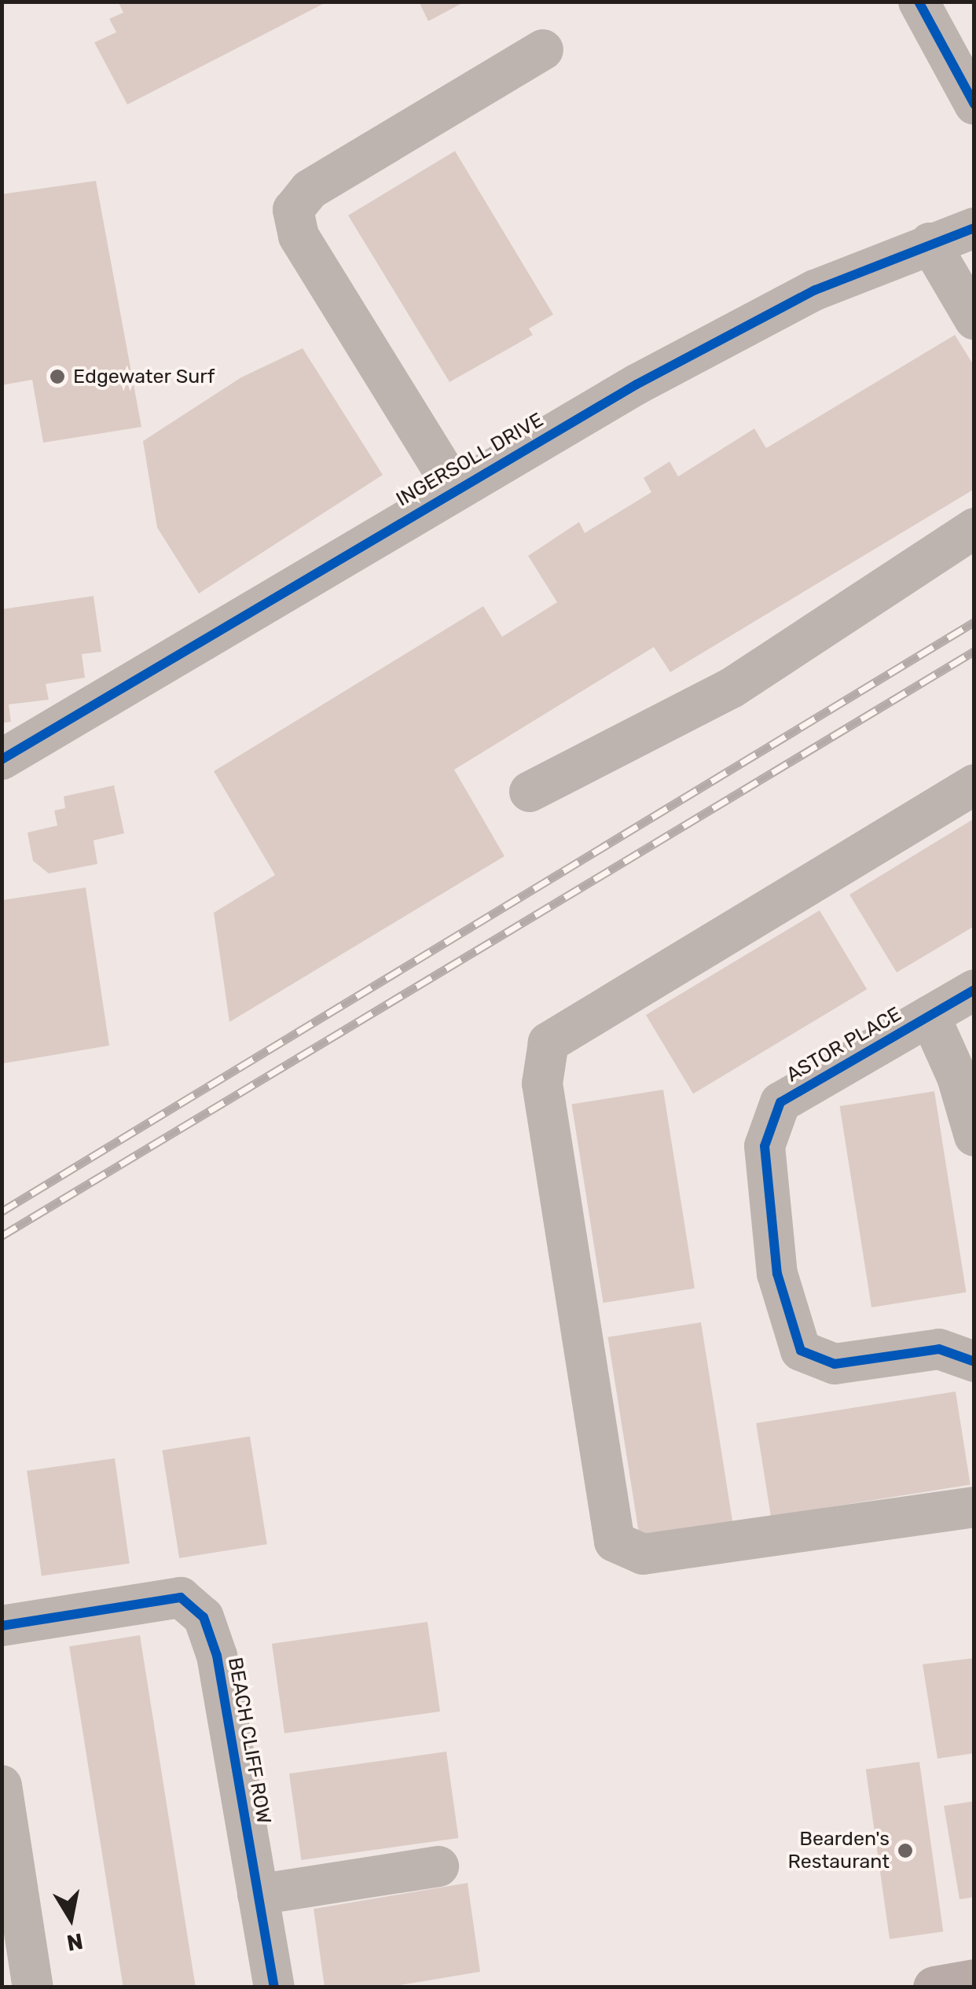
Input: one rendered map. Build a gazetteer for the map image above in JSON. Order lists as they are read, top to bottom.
{
  "streets": {
    "street": ["INGERSOLL DRIVE", "ASTOR PLACE", "BEACH CLIFF ROW"]
  },
  "places": ["Edgewater Surf", "Bearden's Restaurant"],
  "north": "bottom"
}
